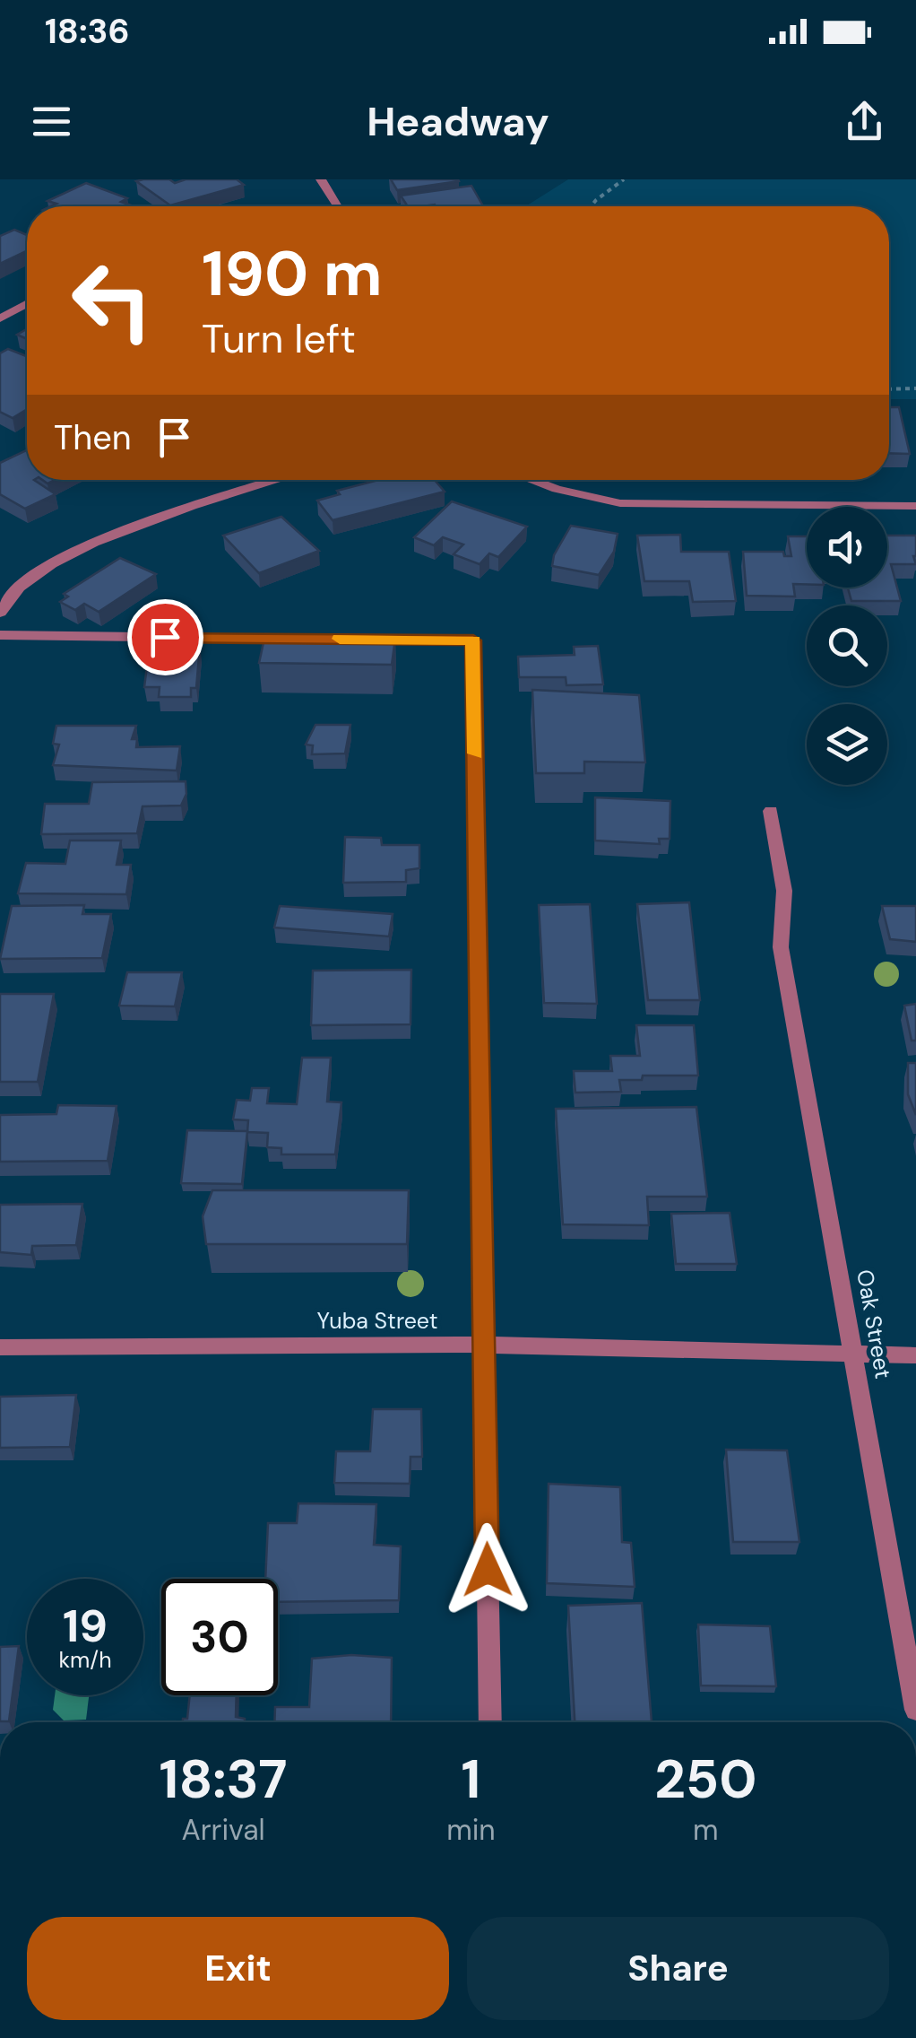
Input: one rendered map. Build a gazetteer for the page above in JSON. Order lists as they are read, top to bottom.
{
  "streets": {
    "street": ["Yuba Street", "Oak Street"]
  },
  "crossings": [
    ["Yuba Street", "Oak Street"]
  ],
  "page": {
    "status": "18:36",
    "header": "Headway",
    "turn": ["190 m", "Turn left"],
    "then": "Then",
    "speed": "19 km/h",
    "limit": "30",
    "eta": [
      "18:37",
      "Arrival",
      "1",
      "min",
      "250",
      "m"
    ],
    "buttons": ["Exit", "Share"]
  }
}
